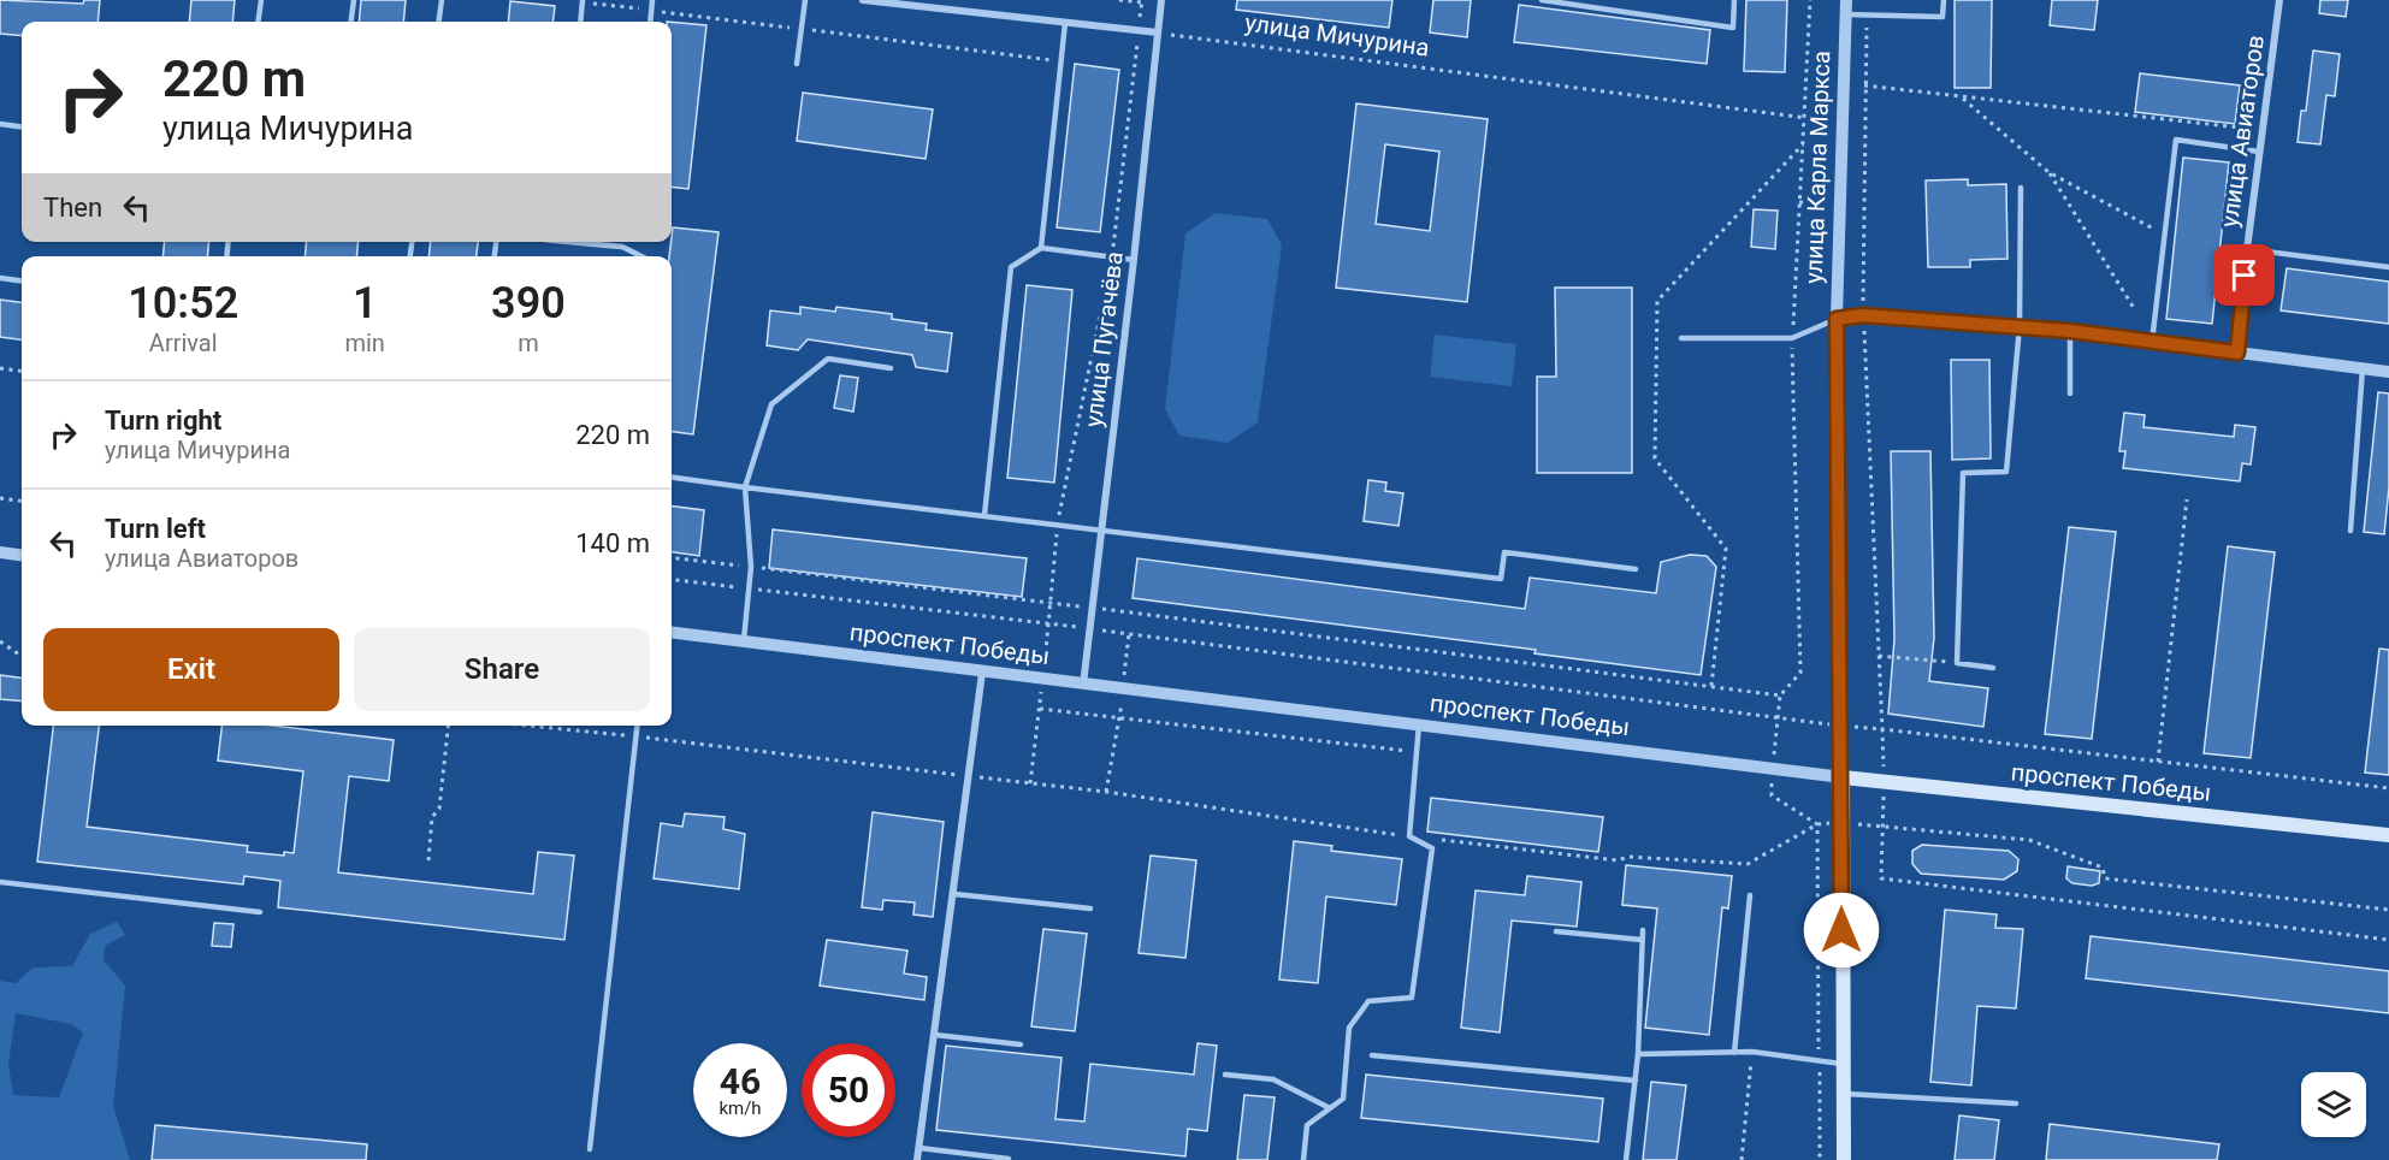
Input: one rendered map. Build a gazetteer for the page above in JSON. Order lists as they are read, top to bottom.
{
  "streets": {
    "main road": ["улица Карла Маркса", "проспект Победы"],
    "street": ["улица Авиаторов", "улица Пугачёва"],
    "path": ["улица Мичурина"]
  },
  "crossings": [
    ["улица Мичурина", "улица Пугачёва"],
    ["улица Карла Маркса", "проспект Победы"],
    ["улица Пугачёва", "проспект Победы"]
  ],
  "page": {
    "turn": ["220 m", "улица Мичурина"],
    "then": "Then",
    "eta": [
      "10:52",
      "Arrival",
      "1",
      "min",
      "390",
      "m"
    ],
    "list": [
      {
        "name": "Turn right",
        "note": "улица Мичурина",
        "value": "220 m"
      },
      {
        "name": "Turn left",
        "note": "улица Авиаторов",
        "value": "140 m"
      }
    ],
    "buttons": ["Exit", "Share"],
    "speed": "46 km/h",
    "limit": "50"
  }
}
